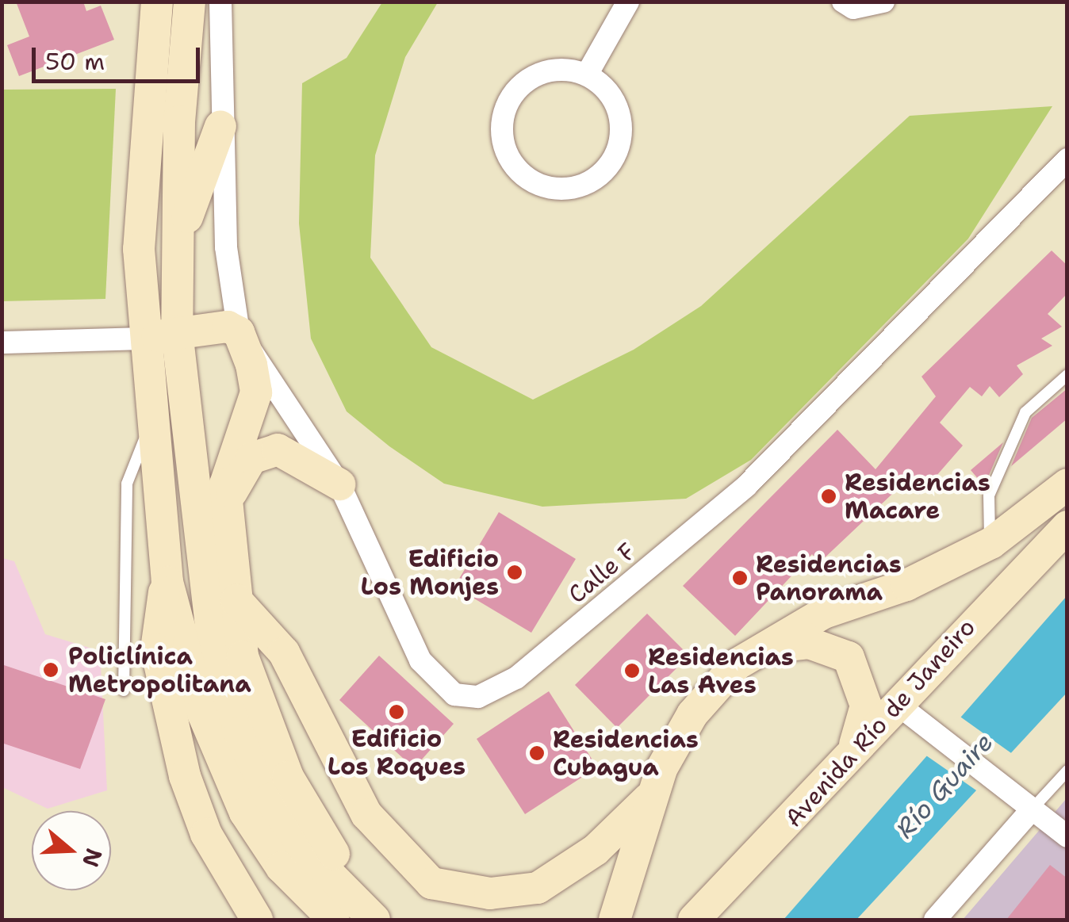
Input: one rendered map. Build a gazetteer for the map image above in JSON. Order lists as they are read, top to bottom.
{
  "streets": {
    "main road": ["Avenida Río de Janeiro"],
    "street": ["Calle F"]
  },
  "water": ["Río Guaire"],
  "places": [
    "Residencias Macare",
    "Edificio Los Monjes",
    "Residencias Panorama",
    "Policlínica Metropolitana",
    "Residencias Las Aves",
    "Edificio Los Roques",
    "Residencias Cubagua"
  ],
  "scale_bar": "50 m",
  "north": "right"
}
